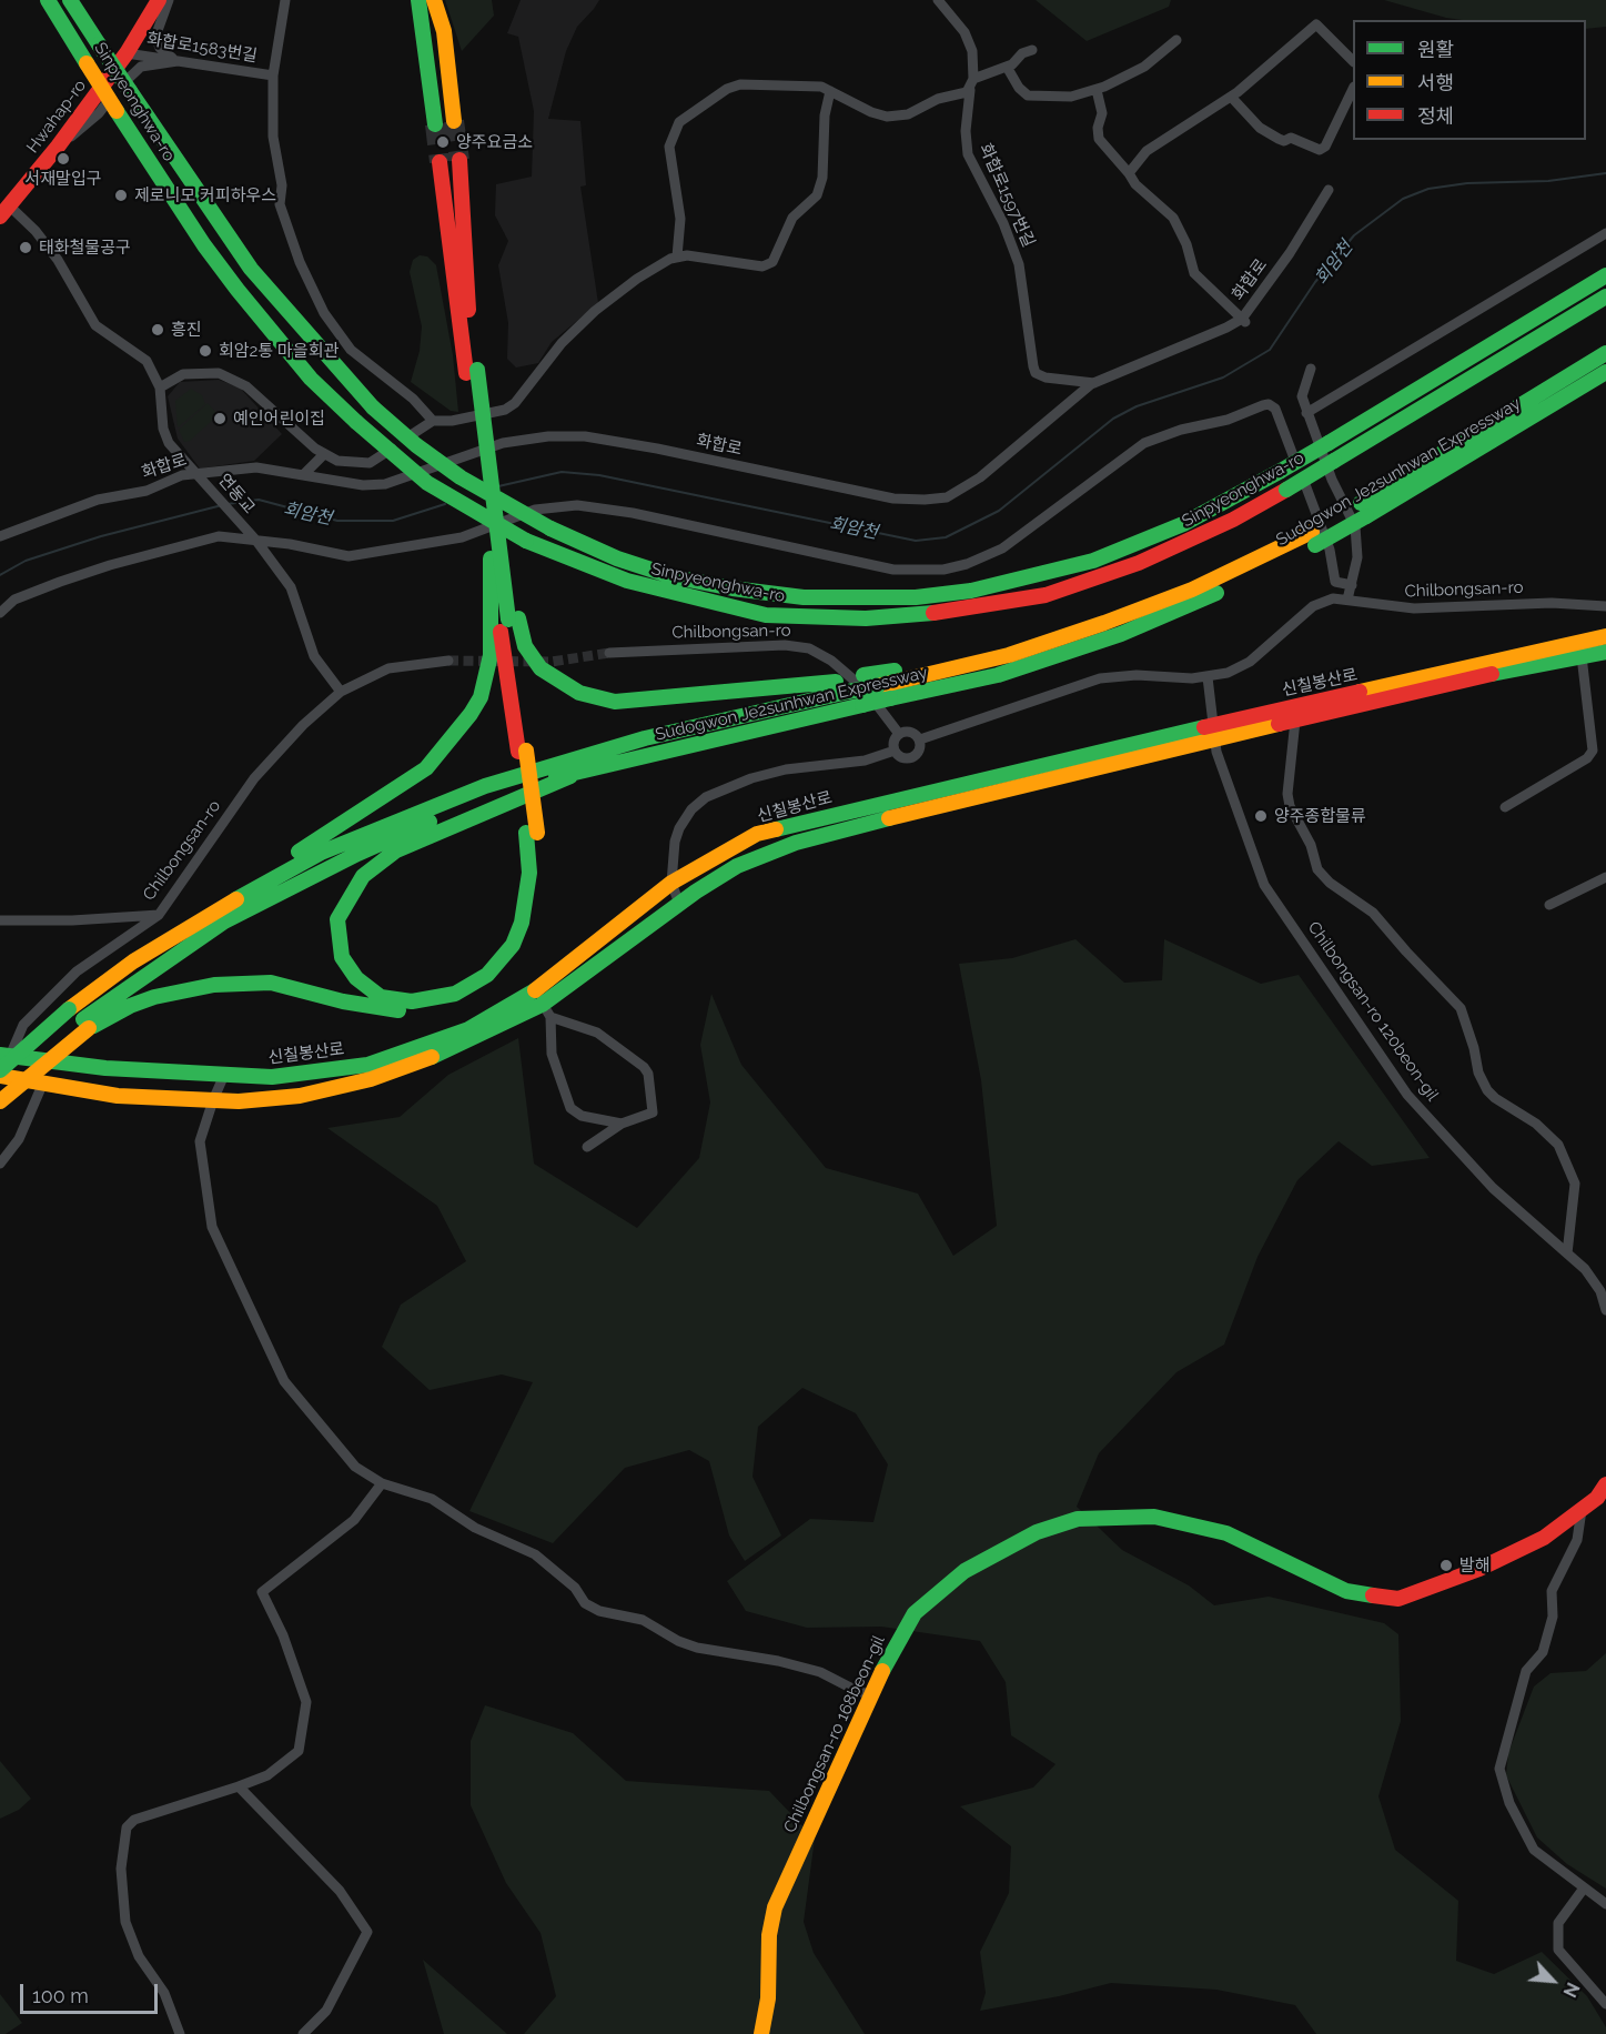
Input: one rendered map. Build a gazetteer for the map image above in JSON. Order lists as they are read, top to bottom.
{
  "streets": {
    "main road": [
      "Sinpyeonghwa-ro",
      "Hwahap-ro",
      "Sudogwon Je2sunhwan Expressway",
      "신칠봉산로",
      "Chilbongsan-ro 168beon-gil"
    ],
    "street": [
      "화합로1583번길",
      "화합로1597번길",
      "화합로",
      "연동교",
      "Chilbongsan-ro",
      "Chilbongsan-ro 120beon-gil"
    ]
  },
  "crossings": [
    ["화합로1583번길", "Hwahap-ro"],
    ["화합로1597번길", "화합로"],
    ["화합로", "연동교"],
    ["Chilbongsan-ro", "Chilbongsan-ro 120beon-gil"],
    ["신칠봉산로", "Chilbongsan-ro 120beon-gil"]
  ],
  "water": ["회암천"],
  "places": [
    "양주요금소",
    "서재말입구",
    "제로니모 커피하우스",
    "태화철물공구",
    "흥진",
    "회암2통 마을회관",
    "예인어린이집",
    "양주종합물류",
    "발해"
  ],
  "legend": ["원활", "서행", "정체"],
  "scale_bar": "100 m",
  "north": "bottom right"
}
